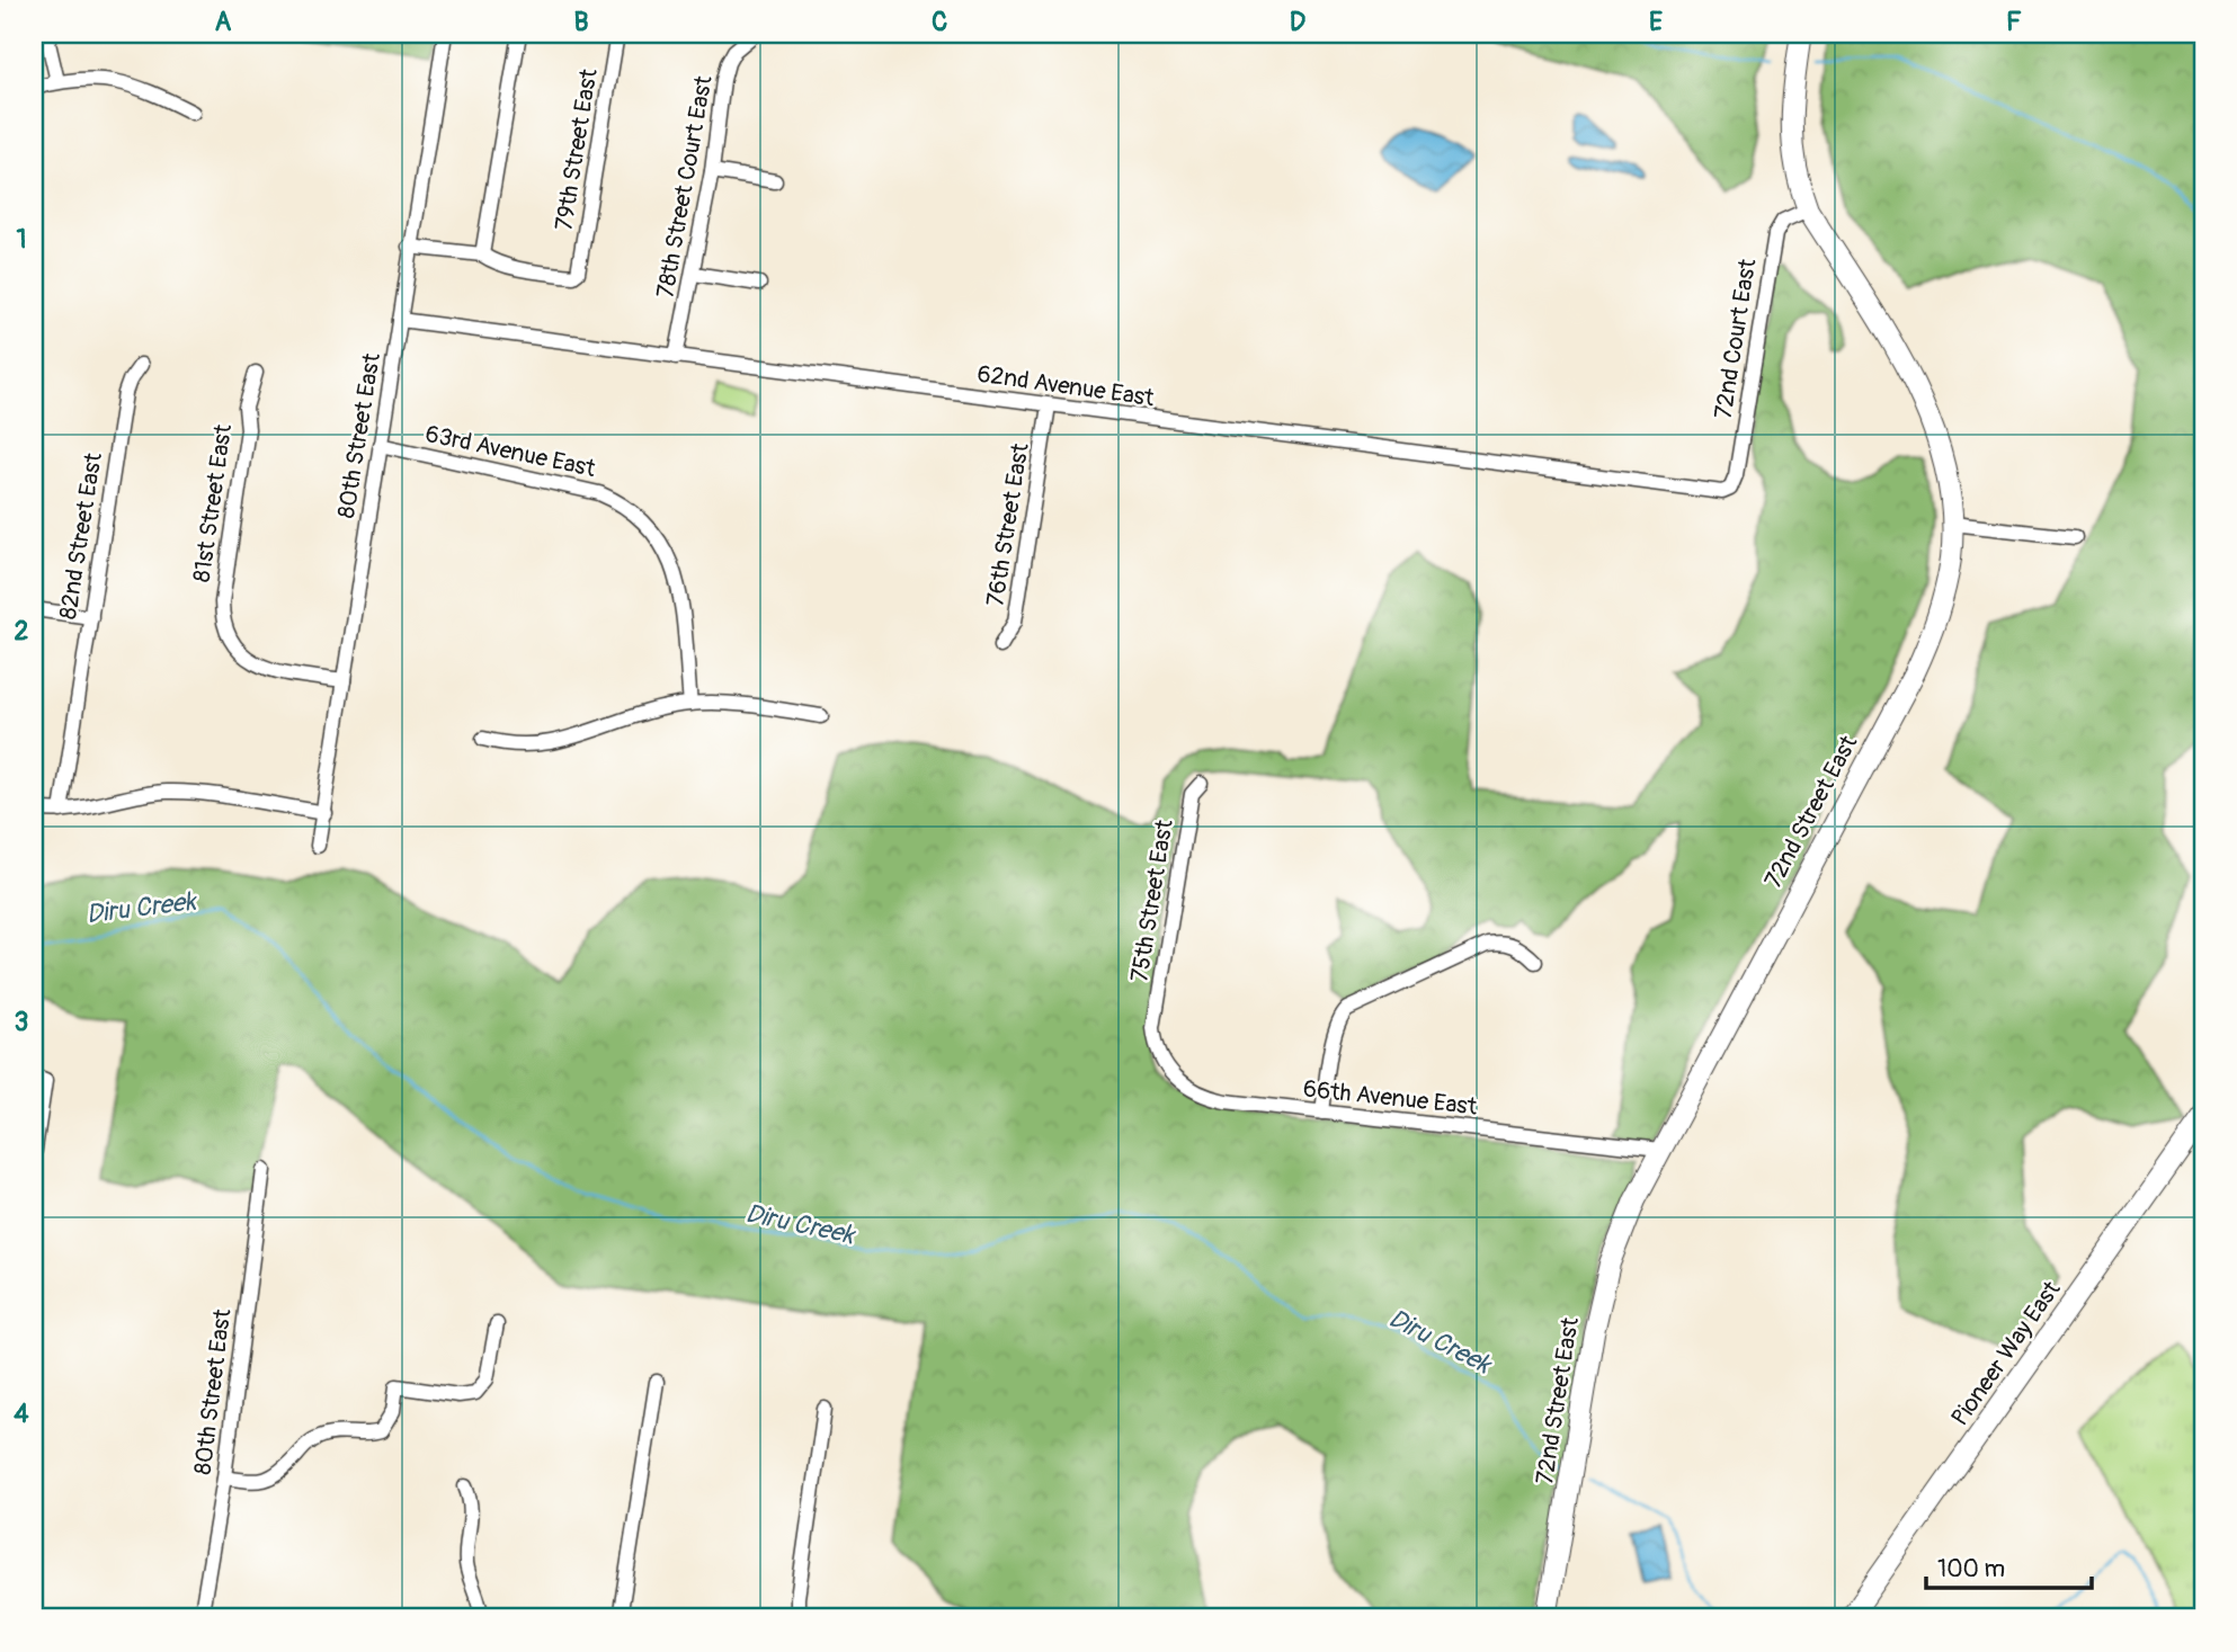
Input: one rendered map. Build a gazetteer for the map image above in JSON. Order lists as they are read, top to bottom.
{
  "streets": {
    "main road": ["72nd Street East", "Pioneer Way East"],
    "street": [
      "79th Street East",
      "78th Street Court East",
      "72nd Court East",
      "62nd Avenue East",
      "80th Street East",
      "63rd Avenue East",
      "81st Street East",
      "76th Street East",
      "82nd Street East",
      "75th Street East",
      "66th Avenue East"
    ]
  },
  "crossings": [
    ["78th Street Court East", "62nd Avenue East"],
    ["72nd Court East", "62nd Avenue East"],
    ["72nd Court East", "72nd Street East"],
    ["62nd Avenue East", "80th Street East"],
    ["62nd Avenue East", "76th Street East"],
    ["80th Street East", "63rd Avenue East"],
    ["80th Street East", "81st Street East"],
    ["72nd Street East", "66th Avenue East"],
    ["75th Street East", "66th Avenue East"]
  ],
  "water": ["Diru Creek"],
  "scale_bar": "100 m",
  "grid": {
    "columns": [
      "A",
      "B",
      "C",
      "D",
      "E",
      "F"
    ],
    "rows": [
      "1",
      "2",
      "3",
      "4"
    ]
  }
}
